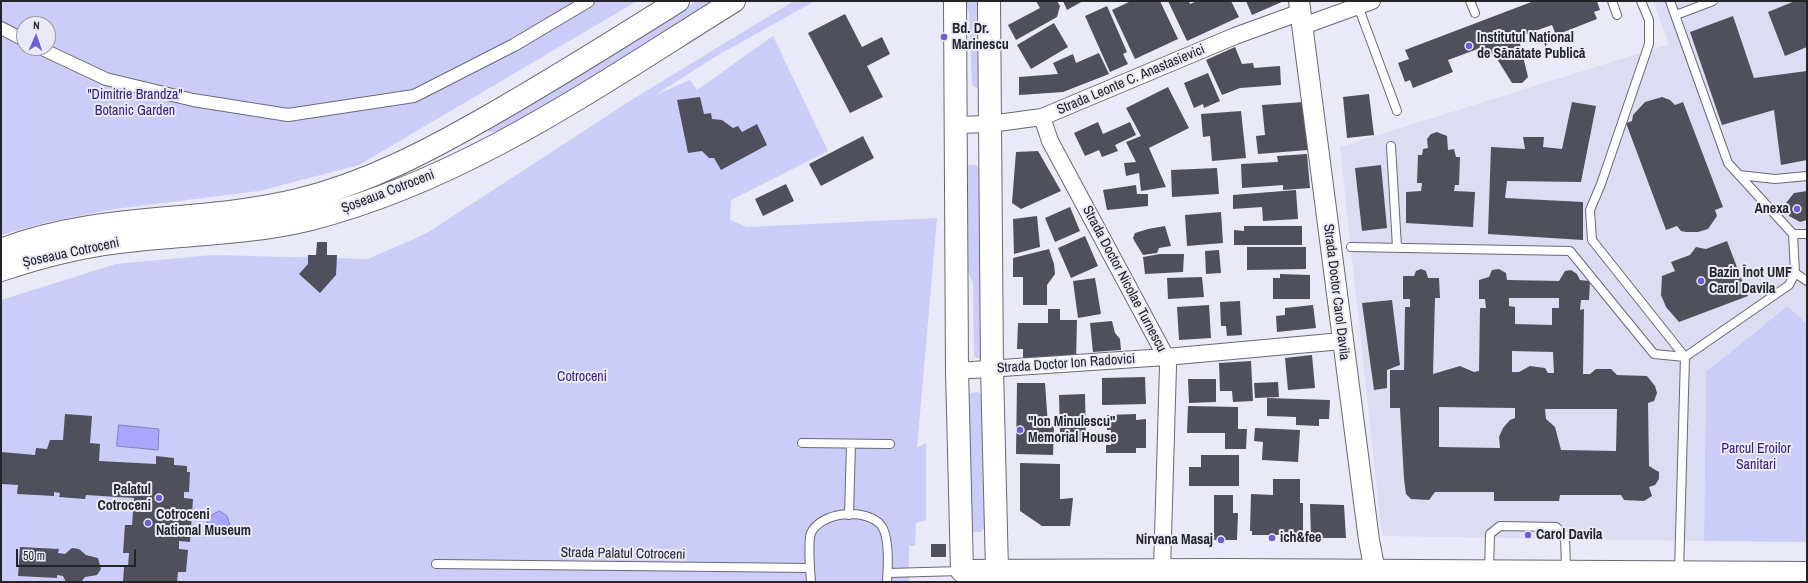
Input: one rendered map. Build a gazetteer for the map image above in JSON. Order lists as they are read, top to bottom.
{
  "streets": {
    "main road": ["Șoseaua Cotroceni"],
    "street": [
      "Strada Leonte C. Anastasievici",
      "Strada Doctor Nicolae Turnescu",
      "Strada Doctor Carol Davila",
      "Strada Doctor Ion Radovici"
    ],
    "lane": ["Strada Palatul Cotroceni"]
  },
  "crossings": [
    ["Strada Leonte C. Anastasievici", "Strada Doctor Nicolae Turnescu"],
    ["Strada Leonte C. Anastasievici", "Strada Doctor Carol Davila"],
    ["Strada Doctor Nicolae Turnescu", "Strada Doctor Ion Radovici"],
    ["Strada Doctor Carol Davila", "Strada Doctor Ion Radovici"]
  ],
  "parks": ["\"Dimitrie Brandza\" Botanic Garden", "Cotroceni", "Parcul Eroilor Sanitari"],
  "places": [
    "Bd. Dr. Marinescu",
    "Institutul Național de Sănătate Publică",
    "Anexa",
    "Bazin Înot UMF Carol Davila",
    "\"Ion Minulescu\" Memorial House",
    "Palatul Cotroceni",
    "Cotroceni National Museum",
    "Carol Davila",
    "ich&fee",
    "Nirvana Masaj"
  ],
  "scale_bar": "50 m",
  "north": "top"
}
